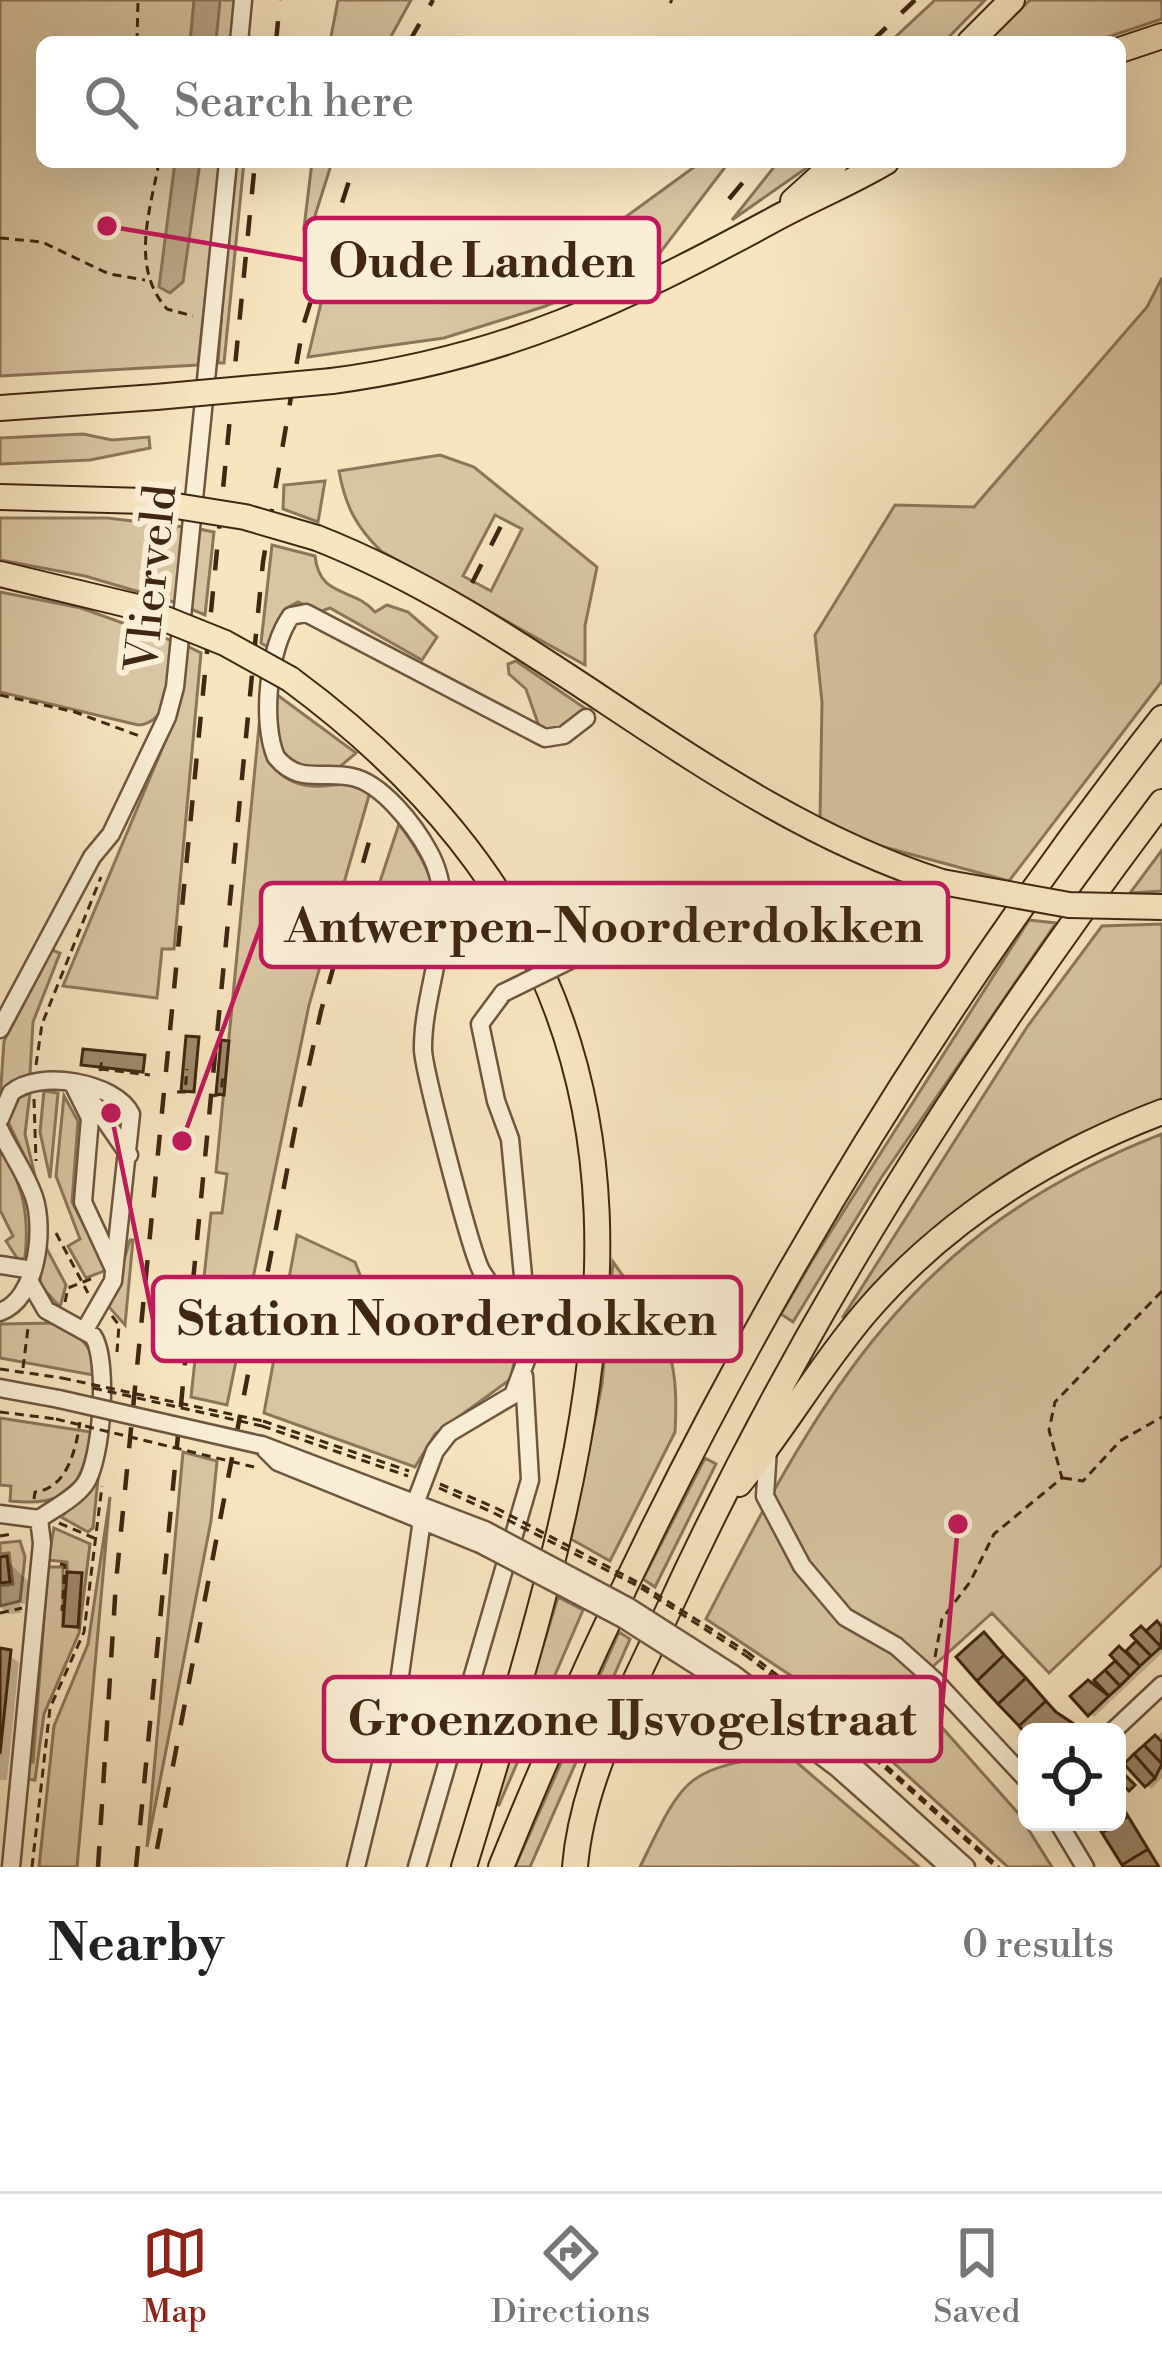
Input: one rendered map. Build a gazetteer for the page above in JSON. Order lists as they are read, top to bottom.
{
  "streets": {
    "street": ["Vlierveld"]
  },
  "places": [
    "Oude Landen",
    "Station Noorderdokken",
    "Antwerpen-Noorderdokken",
    "Groenzone IJsvogelstraat"
  ],
  "page": {
    "search": "Search here",
    "heading": ["Nearby", "0 results"],
    "nav": ["Map", "Directions", "Saved"]
  }
}
